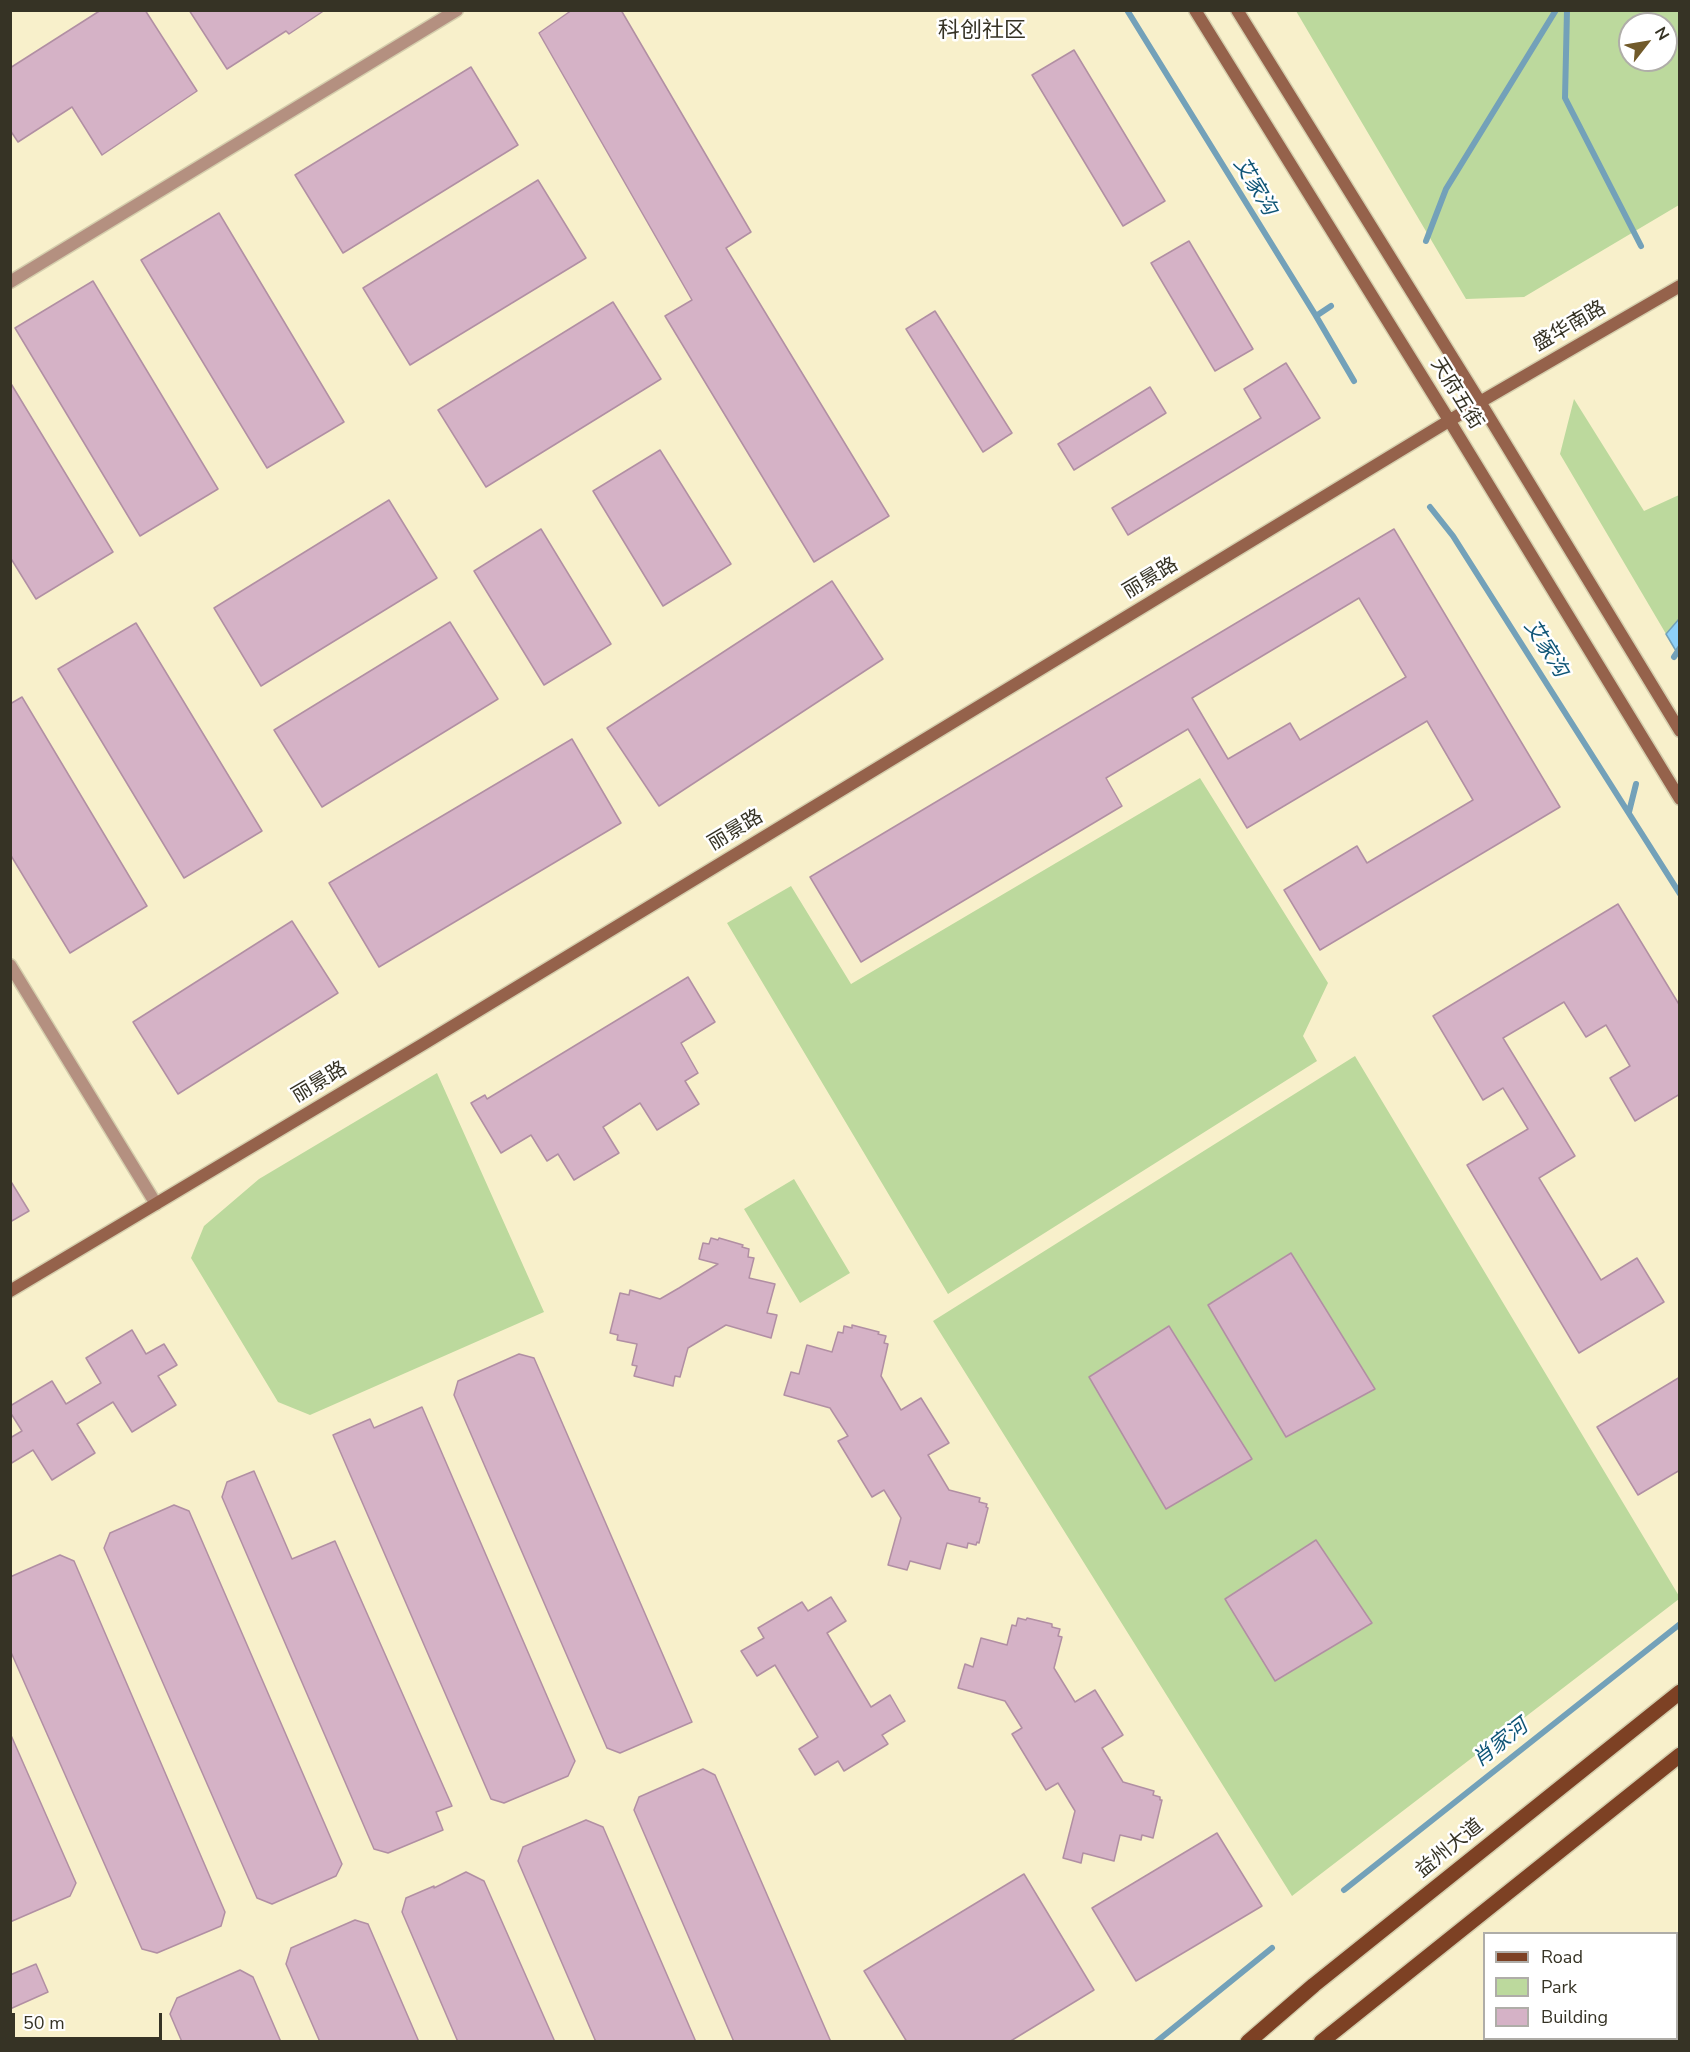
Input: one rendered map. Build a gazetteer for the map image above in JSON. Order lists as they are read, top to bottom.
{
  "streets": {
    "main road": ["益州大道"],
    "street": ["盛华南路", "天府五街", "丽景路"]
  },
  "crossings": [
    ["盛华南路", "天府五街"],
    ["盛华南路", "丽景路"],
    ["天府五街", "丽景路"]
  ],
  "districts": ["科创社区"],
  "water": ["艾家沟", "肖家河"],
  "legend": ["Road", "Park", "Building"],
  "scale_bar": "50 m",
  "north": "top right"
}
